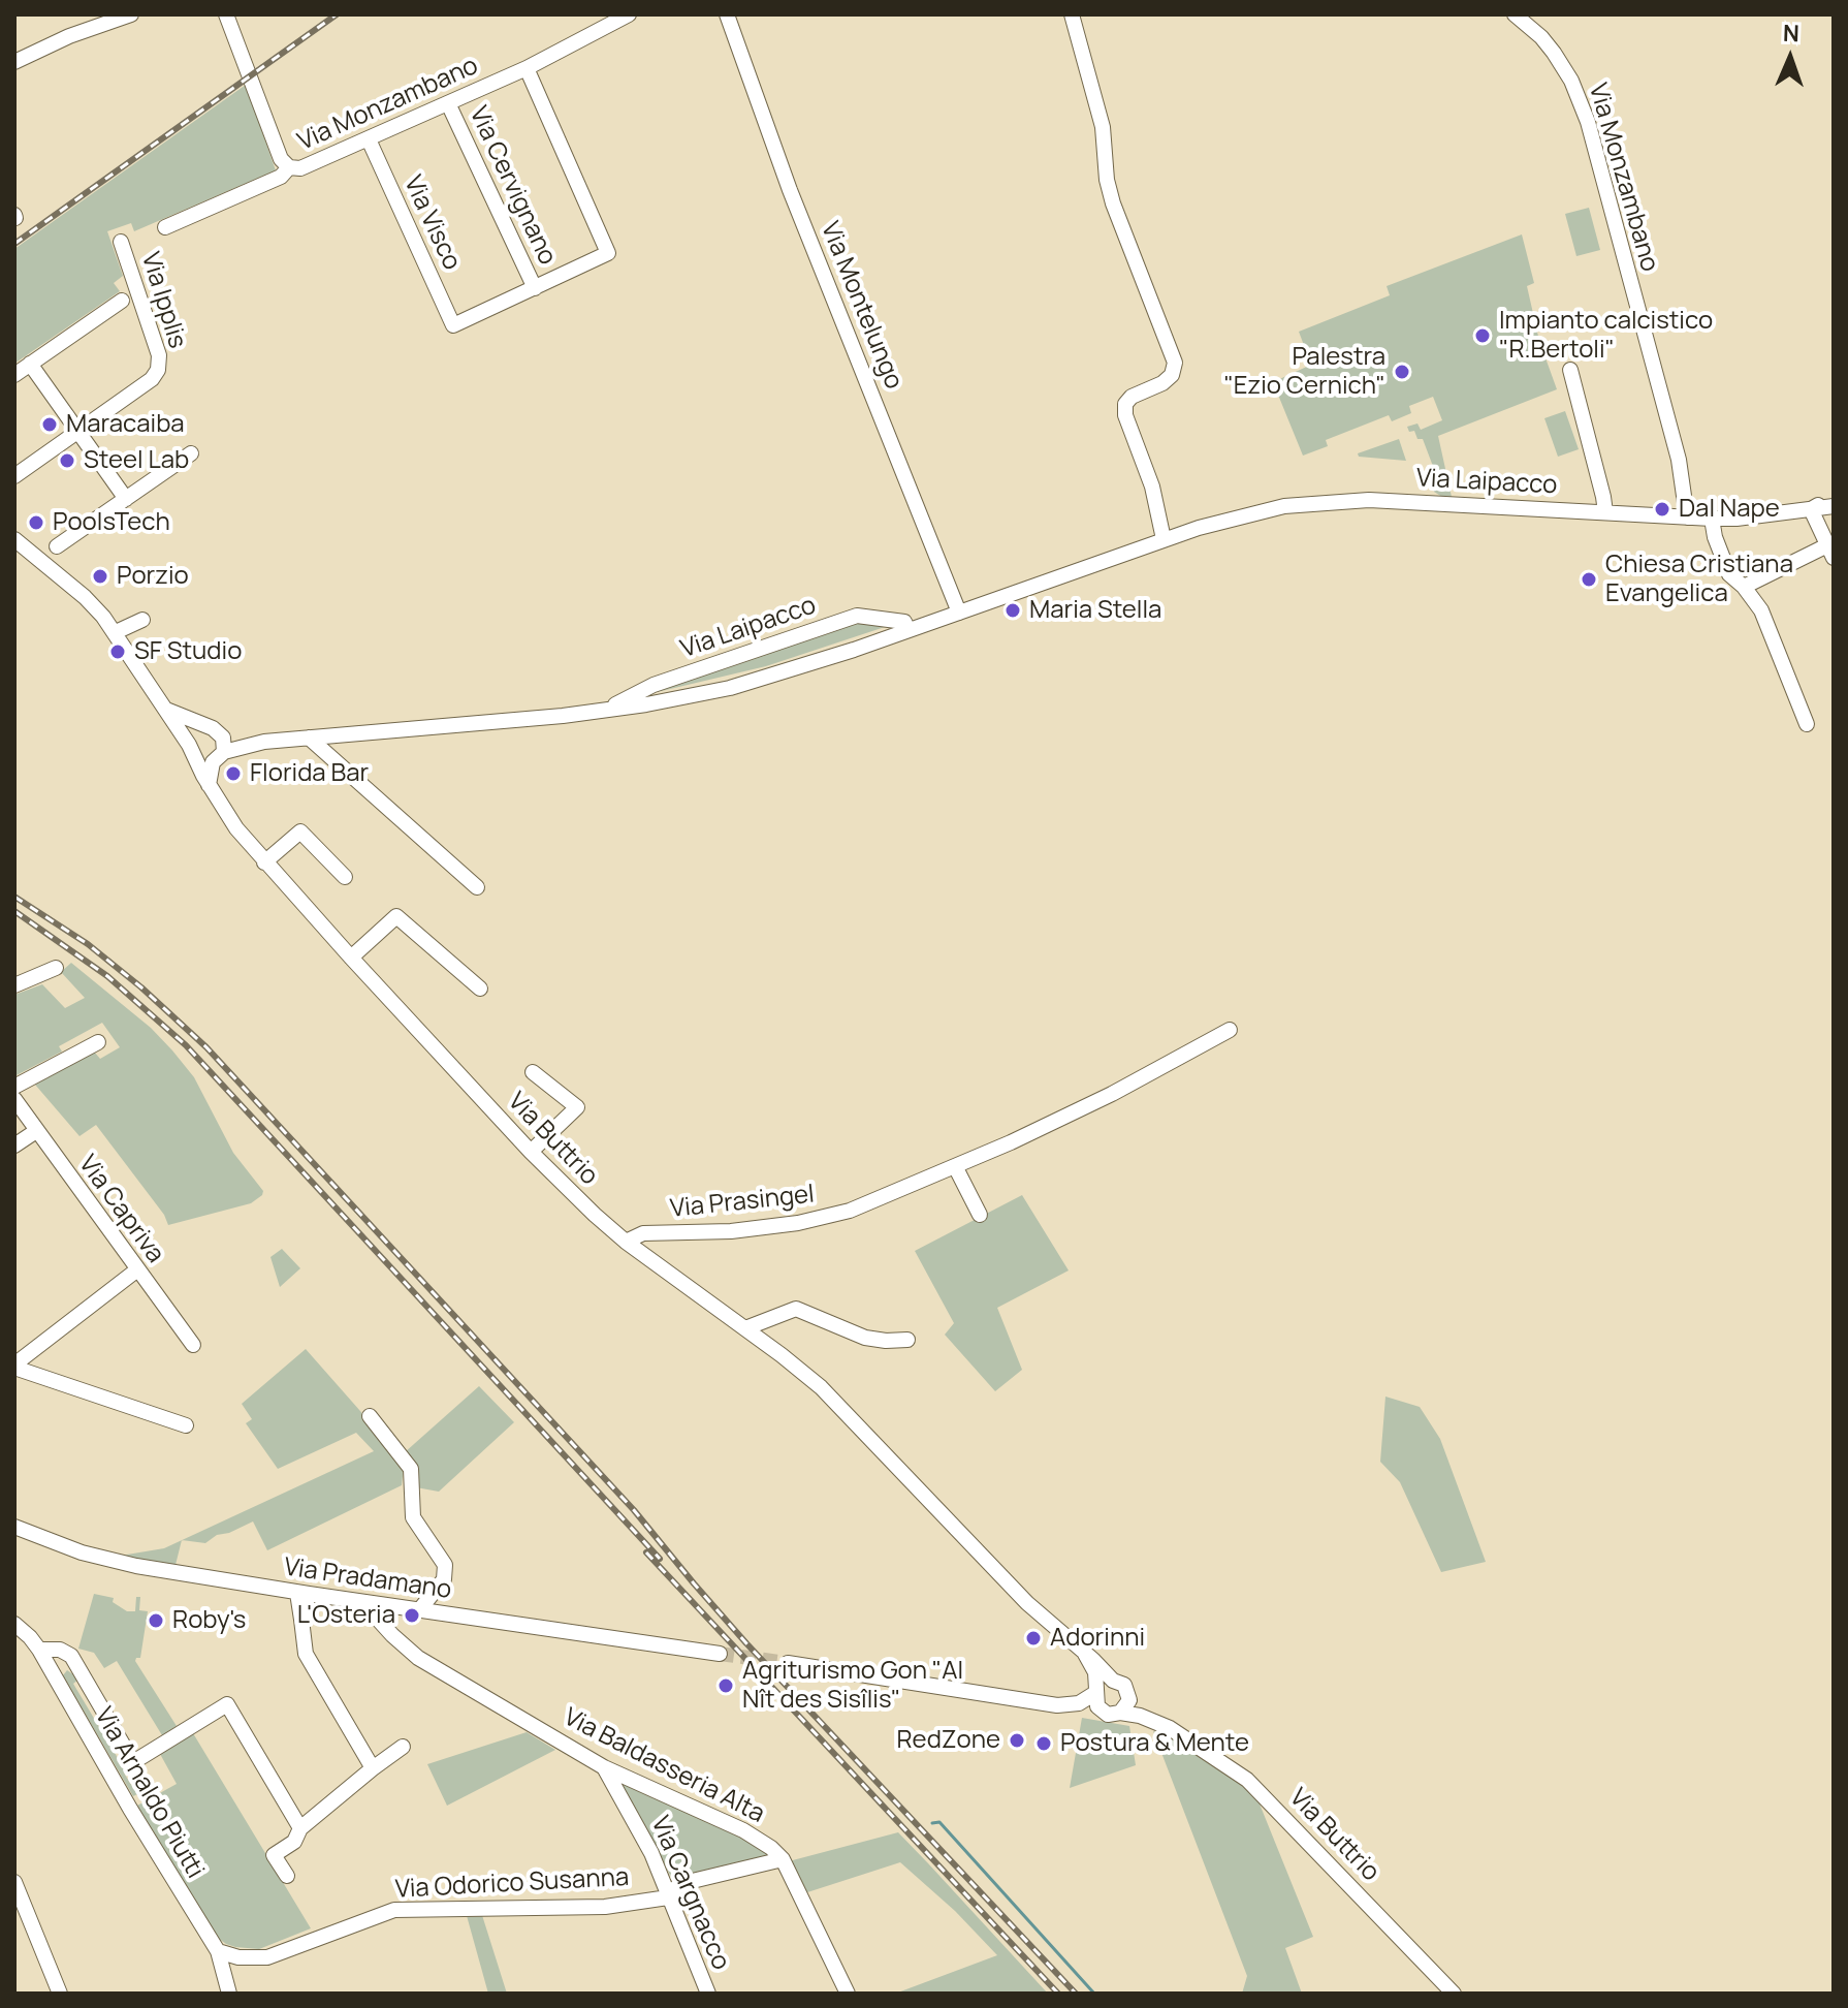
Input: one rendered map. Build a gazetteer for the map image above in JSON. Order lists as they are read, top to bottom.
{
  "streets": {
    "street": [
      "Via Monzambano",
      "Via Cervignano",
      "Via Visco",
      "Via Ipplis",
      "Via Montelungo",
      "Via Laipacco",
      "Via Buttrio",
      "Via Prasingel",
      "Via Capriva",
      "Via Pradamano",
      "Via Baldasseria Alta",
      "Via Arnaldo Piutti",
      "Via Odorico Susanna",
      "Via Cargnacco"
    ]
  },
  "crossings": [
    ["Via Monzambano", "Via Cervignano"],
    ["Via Monzambano", "Via Visco"],
    ["Via Monzambano", "Via Laipacco"],
    ["Via Cervignano", "Via Visco"],
    ["Via Montelungo", "Via Laipacco"],
    ["Via Laipacco", "Via Buttrio"],
    ["Via Buttrio", "Via Prasingel"],
    ["Via Pradamano", "Via Baldasseria Alta"],
    ["Via Baldasseria Alta", "Via Cargnacco"],
    ["Via Arnaldo Piutti", "Via Odorico Susanna"],
    ["Via Odorico Susanna", "Via Cargnacco"]
  ],
  "places": [
    "Impianto calcistico \"R.Bertoli\"",
    "Palestra \"Ezio Cernich\"",
    "Maracaiba",
    "Steel Lab",
    "Dal Nape",
    "PoolsTech",
    "Porzio",
    "Chiesa Cristiana Evangelica",
    "Maria Stella",
    "SF Studio",
    "Florida Bar",
    "L'Osteria",
    "Roby's",
    "Adorinni",
    "Agriturismo Gon \"Al Nît des Sisîlis\"",
    "RedZone",
    "Postura & Mente"
  ],
  "north": "top"
}
